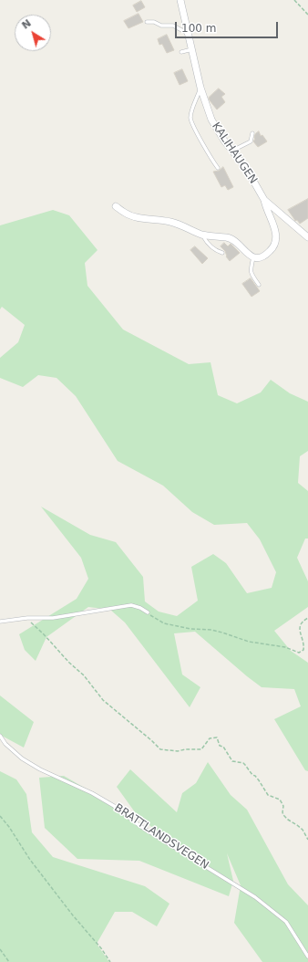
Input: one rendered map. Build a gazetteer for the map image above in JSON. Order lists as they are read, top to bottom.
{
  "streets": {
    "street": ["KALIHAUGEN"],
    "lane": ["BRATTLANDSVEGEN"]
  },
  "scale_bar": "100 m",
  "north": "top left"
}
